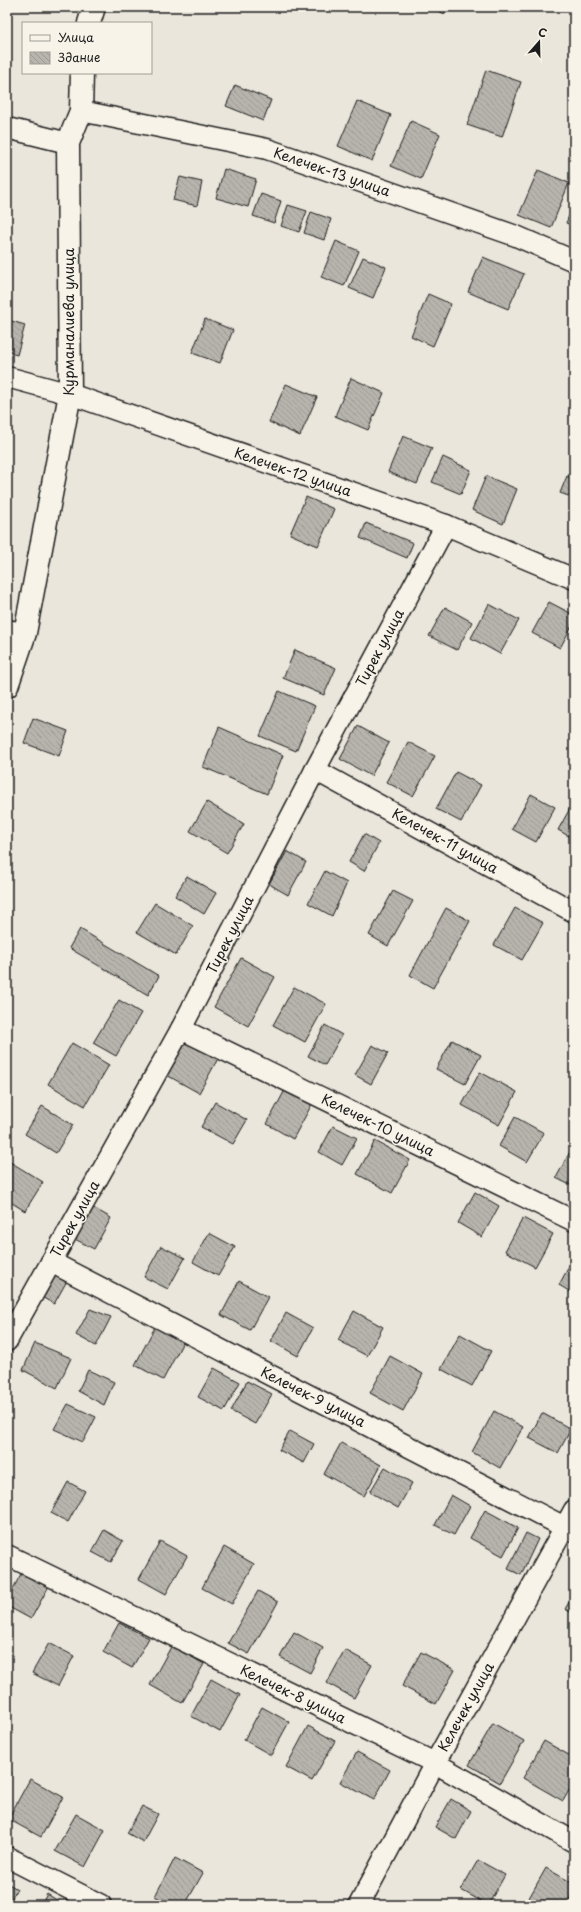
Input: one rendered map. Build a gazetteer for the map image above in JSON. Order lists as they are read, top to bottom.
{
  "streets": {
    "street": [
      "Келечек-13 улица",
      "Курманалиева улица",
      "Келечек-12 улица",
      "Тирек улица",
      "Келечек-11 улица",
      "Келечек-10 улица",
      "Келечек-9 улица",
      "Келечек-8 улица",
      "Келечек улица"
    ]
  },
  "crossings": [
    ["Келечек-13 улица", "Курманалиева улица"],
    ["Курманалиева улица", "Келечек-12 улица"],
    ["Келечек-12 улица", "Тирек улица"],
    ["Тирек улица", "Келечек-11 улица"],
    ["Тирек улица", "Келечек-10 улица"],
    ["Тирек улица", "Келечек-9 улица"],
    ["Келечек-9 улица", "Келечек улица"],
    ["Келечек-8 улица", "Келечек улица"]
  ],
  "legend": ["Улица", "Здание"],
  "north": "top"
}
